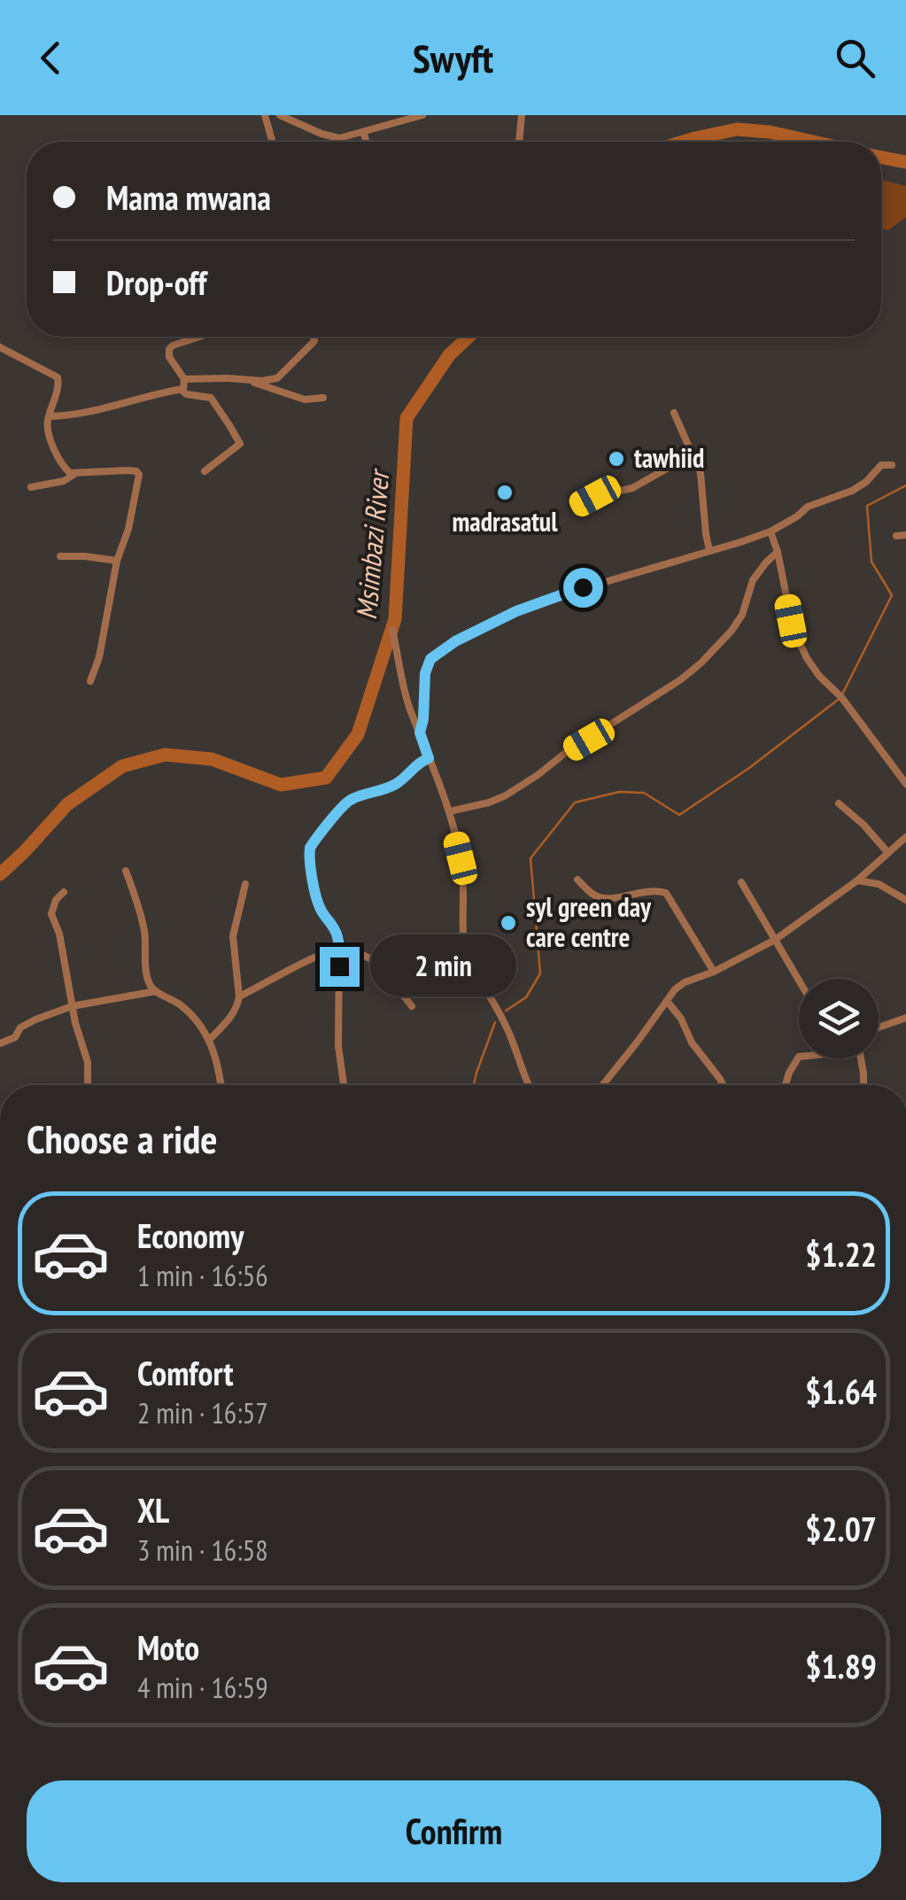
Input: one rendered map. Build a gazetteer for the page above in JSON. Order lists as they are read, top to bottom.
{
  "water": ["Msimbazi River"],
  "places": ["tawhiid", "madrasatul", "syl green day care centre"],
  "page": {
    "header": "Swyft",
    "banner": ["Mama mwana", "Drop-off"],
    "bubble": "2 min",
    "heading": "Choose a ride",
    "list": [
      {
        "name": "Economy",
        "note": "1 min · 16:56",
        "value": "$1.22"
      },
      {
        "name": "Comfort",
        "note": "2 min · 16:57",
        "value": "$1.64"
      },
      {
        "name": "XL",
        "note": "3 min · 16:58",
        "value": "$2.07"
      },
      {
        "name": "Moto",
        "note": "4 min · 16:59",
        "value": "$1.89"
      }
    ],
    "buttons": "Confirm"
  }
}
